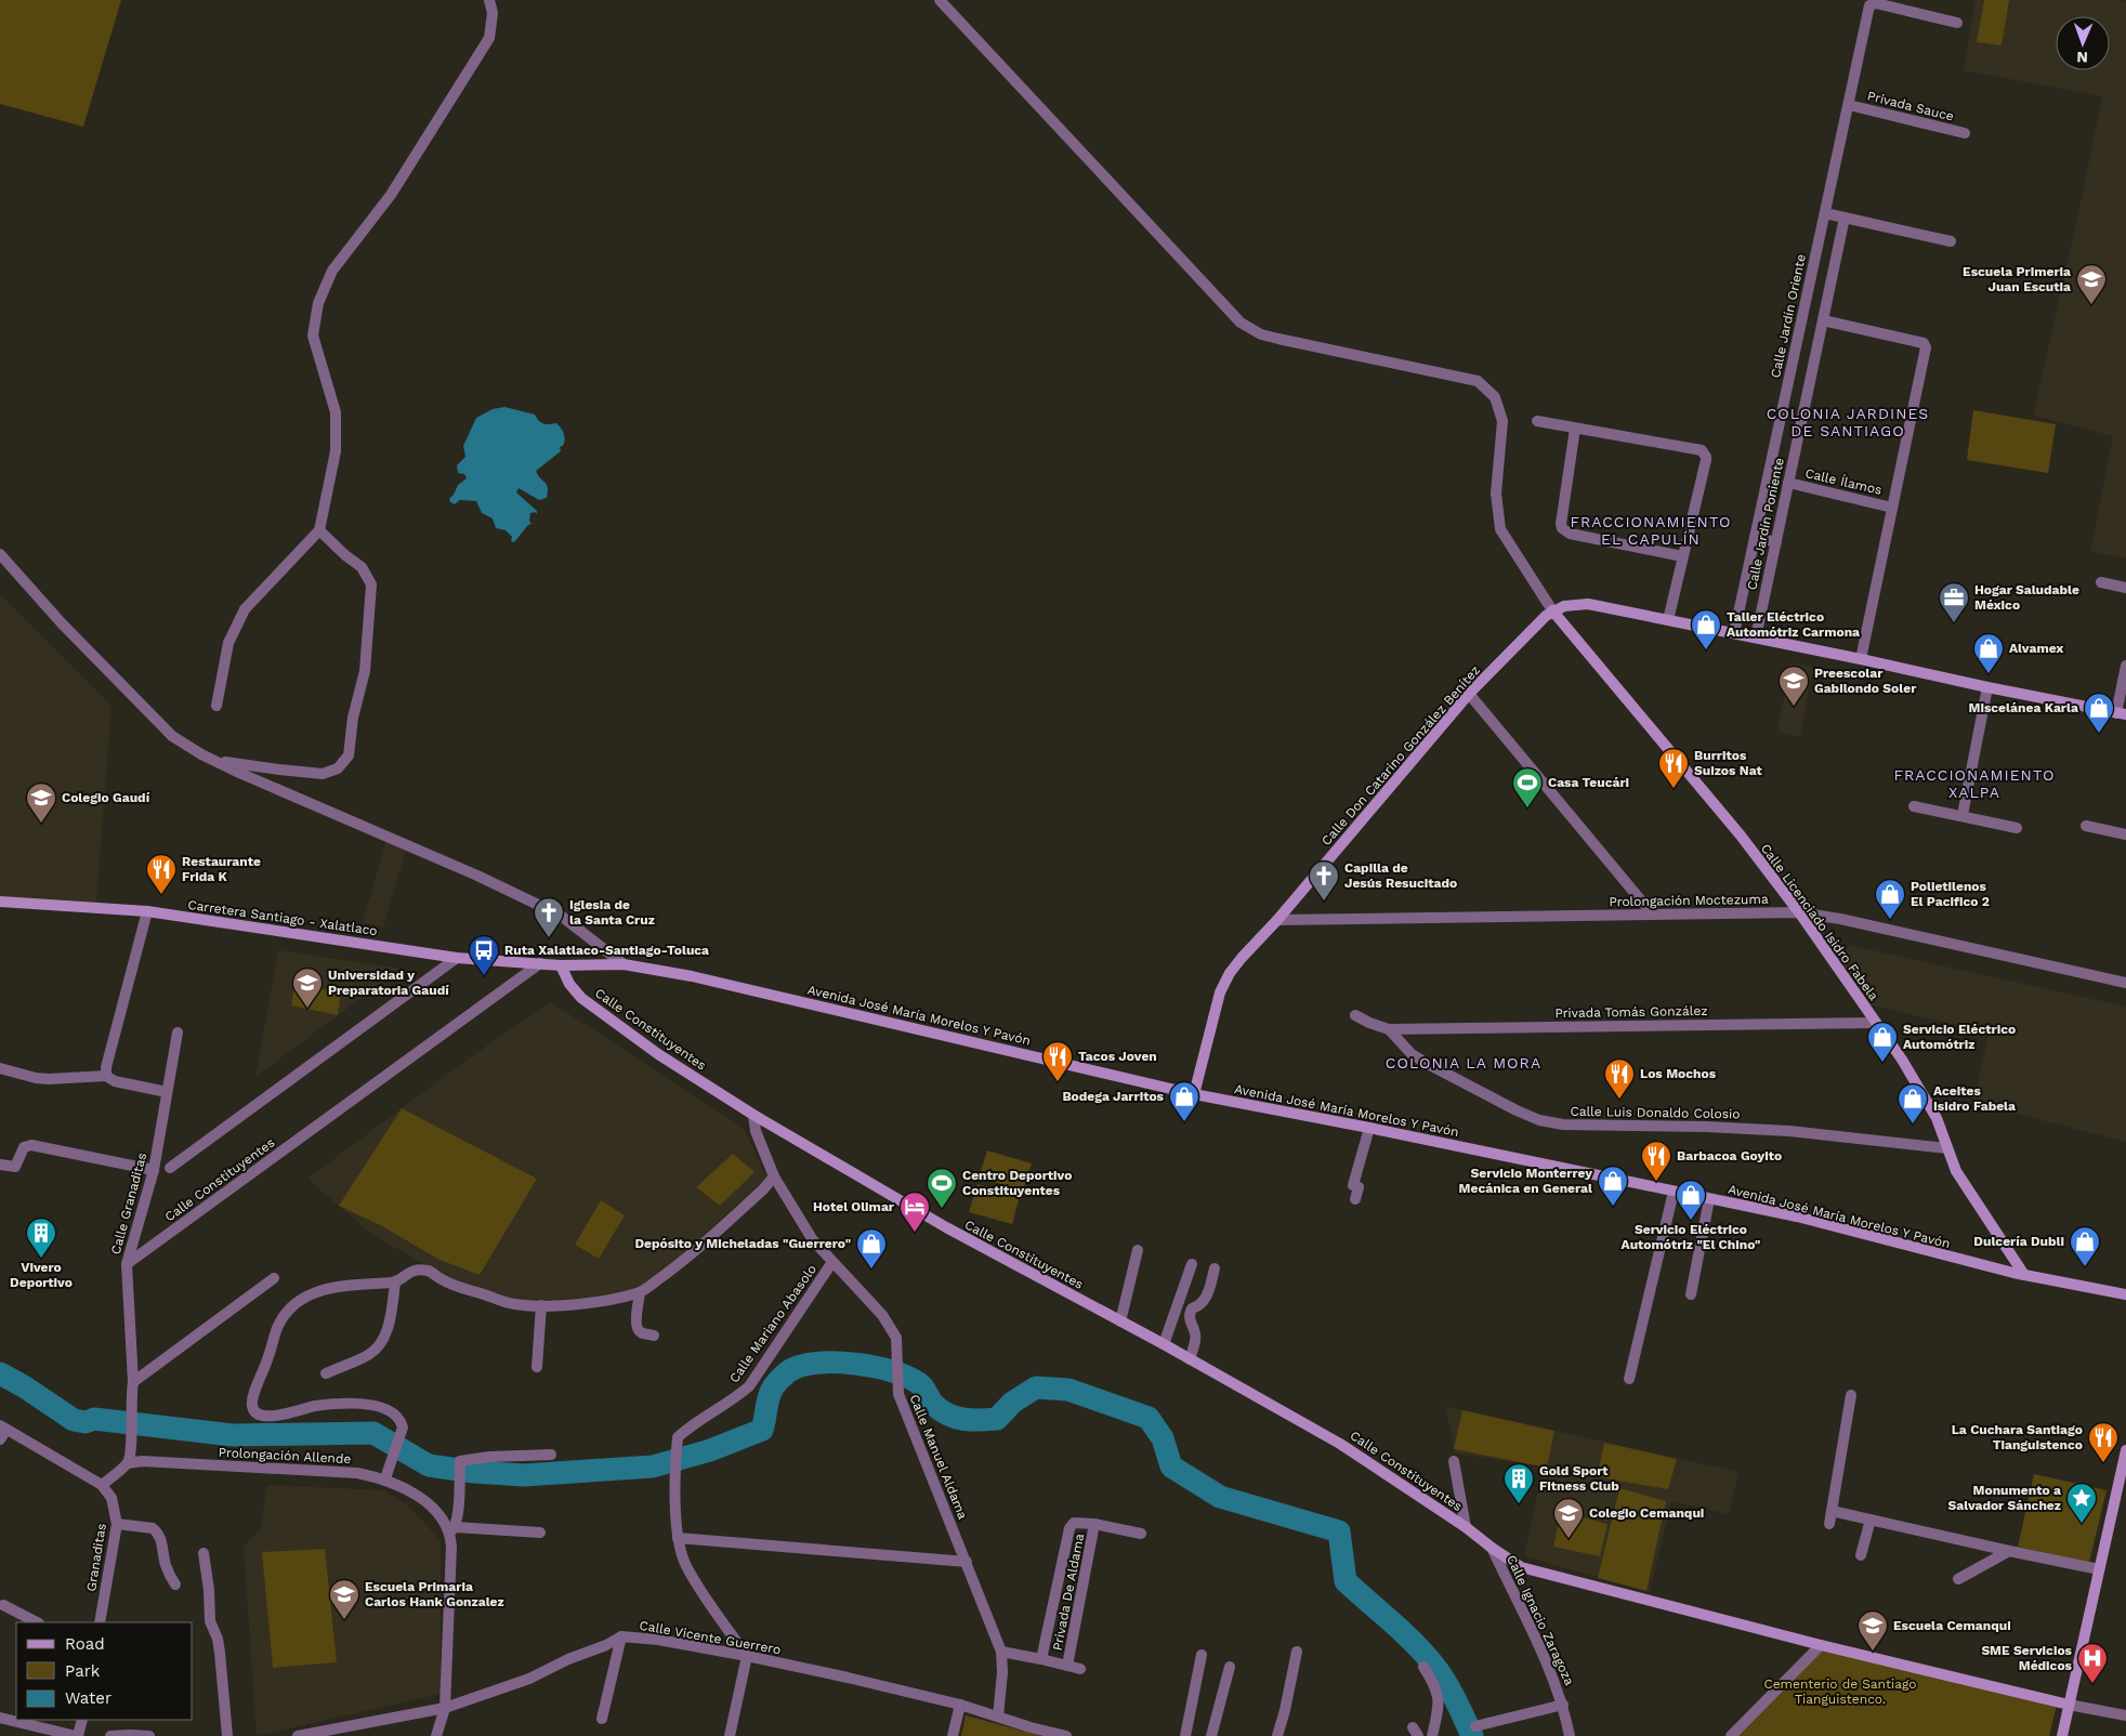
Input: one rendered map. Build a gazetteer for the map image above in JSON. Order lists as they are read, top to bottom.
{
  "streets": {
    "main road": [
      "Calle Don Catarino González Benítez",
      "Carretera Santiago - Xalatlaco",
      "Calle Licenciado Isidro Fabela",
      "Avenida José María Morelos Y Pavón",
      "Calle Constituyentes"
    ],
    "street": [
      "Privada Sauce",
      "Calle Jardín Oriente",
      "Calle Ílamos",
      "Calle Jardín Poniente",
      "Prolongación Moctezuma",
      "Privada Tomás González",
      "Calle Luis Donaldo Colosio",
      "Calle Granaditas",
      "Calle Mariano Abasolo",
      "Prolongación Allende",
      "Calle Manuel Aldama",
      "Granaditas",
      "Privada De Aldama",
      "Calle Ignacio Zaragoza",
      "Calle Vicente Guerrero"
    ]
  },
  "crossings": [
    ["Privada Sauce", "Calle Jardín Oriente"],
    ["Calle Ílamos", "Calle Jardín Poniente"],
    ["Calle Don Catarino González Benítez", "Prolongación Moctezuma"],
    ["Calle Don Catarino González Benítez", "Calle Licenciado Isidro Fabela"],
    ["Calle Don Catarino González Benítez", "Avenida José María Morelos Y Pavón"],
    ["Prolongación Moctezuma", "Calle Licenciado Isidro Fabela"],
    ["Carretera Santiago - Xalatlaco", "Avenida José María Morelos Y Pavón"],
    ["Carretera Santiago - Xalatlaco", "Calle Constituyentes"],
    ["Calle Licenciado Isidro Fabela", "Privada Tomás González"],
    ["Calle Licenciado Isidro Fabela", "Avenida José María Morelos Y Pavón"],
    ["Calle Licenciado Isidro Fabela", "Calle Luis Donaldo Colosio"],
    ["Privada Tomás González", "Calle Luis Donaldo Colosio"],
    ["Avenida José María Morelos Y Pavón", "Calle Constituyentes"],
    ["Calle Constituyentes", "Calle Granaditas"],
    ["Calle Constituyentes", "Calle Manuel Aldama"],
    ["Calle Constituyentes", "Calle Ignacio Zaragoza"],
    ["Calle Granaditas", "Prolongación Allende"],
    ["Calle Mariano Abasolo", "Calle Manuel Aldama"],
    ["Calle Mariano Abasolo", "Calle Vicente Guerrero"],
    ["Calle Manuel Aldama", "Calle Vicente Guerrero"]
  ],
  "districts": [
    "COLONIA JARDINES DE SANTIAGO",
    "FRACCIONAMIENTO EL CAPULÍN",
    "FRACCIONAMIENTO XALPA",
    "COLONIA LA MORA"
  ],
  "parks": ["Cementerio de Santiago Tianguistenco."],
  "places": {
    "school or university": [
      "Escuela Primeria Juan Escutia",
      "Preescolar Gabilondo Soler",
      "Colegio Gaudí",
      "Universidad y Preparatoria Gaudí",
      "Colegio Cemanqui",
      "Escuela Primaria Carlos Hank Gonzalez",
      "Escuela Cemanqui"
    ],
    "office": ["Hogar Saludable México"],
    "shop": [
      "Taller Eléctrico Automótriz Carmona",
      "Alvamex",
      "Miscelánea Karla",
      "Polietilenos El Pacifico 2",
      "Servicio Eléctrico Automótriz",
      "Bodega Jarritos",
      "Aceites Isidro Fabela",
      "Servicio Monterrey Mecánica en General",
      "Servicio Eléctrico Automótriz \"El Chino\"",
      "Dulcería Dubli",
      "Depósito y Micheladas \"Guerrero\""
    ],
    "restaurant": [
      "Burritos Suizos Nat",
      "Restaurante Frida K",
      "Tacos Joven",
      "Los Mochos",
      "Barbacoa Goyito",
      "La Cuchara Santiago Tianguistenco"
    ],
    "sports": ["Casa Teucári", "Centro Deportivo Constituyentes"],
    "church": ["Capilla de Jesús Resucitado", "Iglesia de la Santa Cruz"],
    "bus stop": ["Ruta Xalatlaco-Santiago-Toluca"],
    "hotel": ["Hotel Olimar"],
    "building": ["Vivero Deportivo", "Gold Sport Fitness Club"],
    "place": ["Monumento a Salvador Sánchez"],
    "hospital": ["SME Servicios Médicos"]
  },
  "legend": ["Road", "Park", "Water"],
  "north": "bottom"
}
